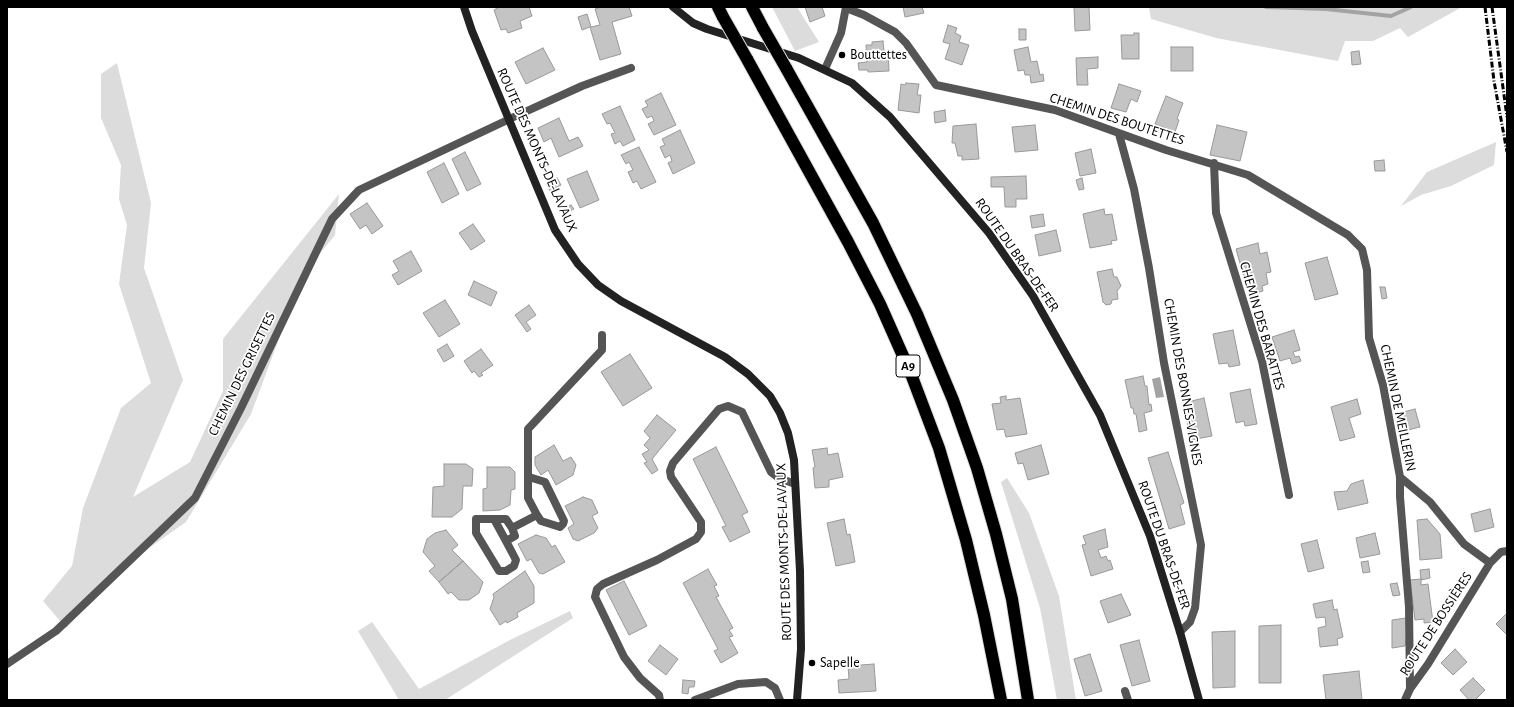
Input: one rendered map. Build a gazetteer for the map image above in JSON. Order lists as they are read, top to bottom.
{
  "streets": {
    "highway": ["A9"],
    "street": [
      "CHEMIN DES BOUTETTES",
      "ROUTE DES MONTS-DE-LAVAUX",
      "ROUTE DU BRAS-DE-FER",
      "CHEMIN DES BARATTES",
      "CHEMIN DES GRISETTES",
      "CHEMIN DES BONNES-VIGNES",
      "CHEMIN DE MEILLERIN",
      "ROUTE DE BOSSIÈRES"
    ]
  },
  "crossings": [
    ["CHEMIN DES BOUTETTES", "CHEMIN DES BARATTES"],
    ["CHEMIN DES BOUTETTES", "CHEMIN DES BONNES-VIGNES"],
    ["CHEMIN DES BOUTETTES", "CHEMIN DE MEILLERIN"],
    ["ROUTE DES MONTS-DE-LAVAUX", "CHEMIN DES GRISETTES"],
    ["ROUTE DU BRAS-DE-FER", "CHEMIN DES BONNES-VIGNES"],
    ["CHEMIN DE MEILLERIN", "ROUTE DE BOSSIÈRES"]
  ],
  "places": ["Bouttettes", "Sapelle"]
}
